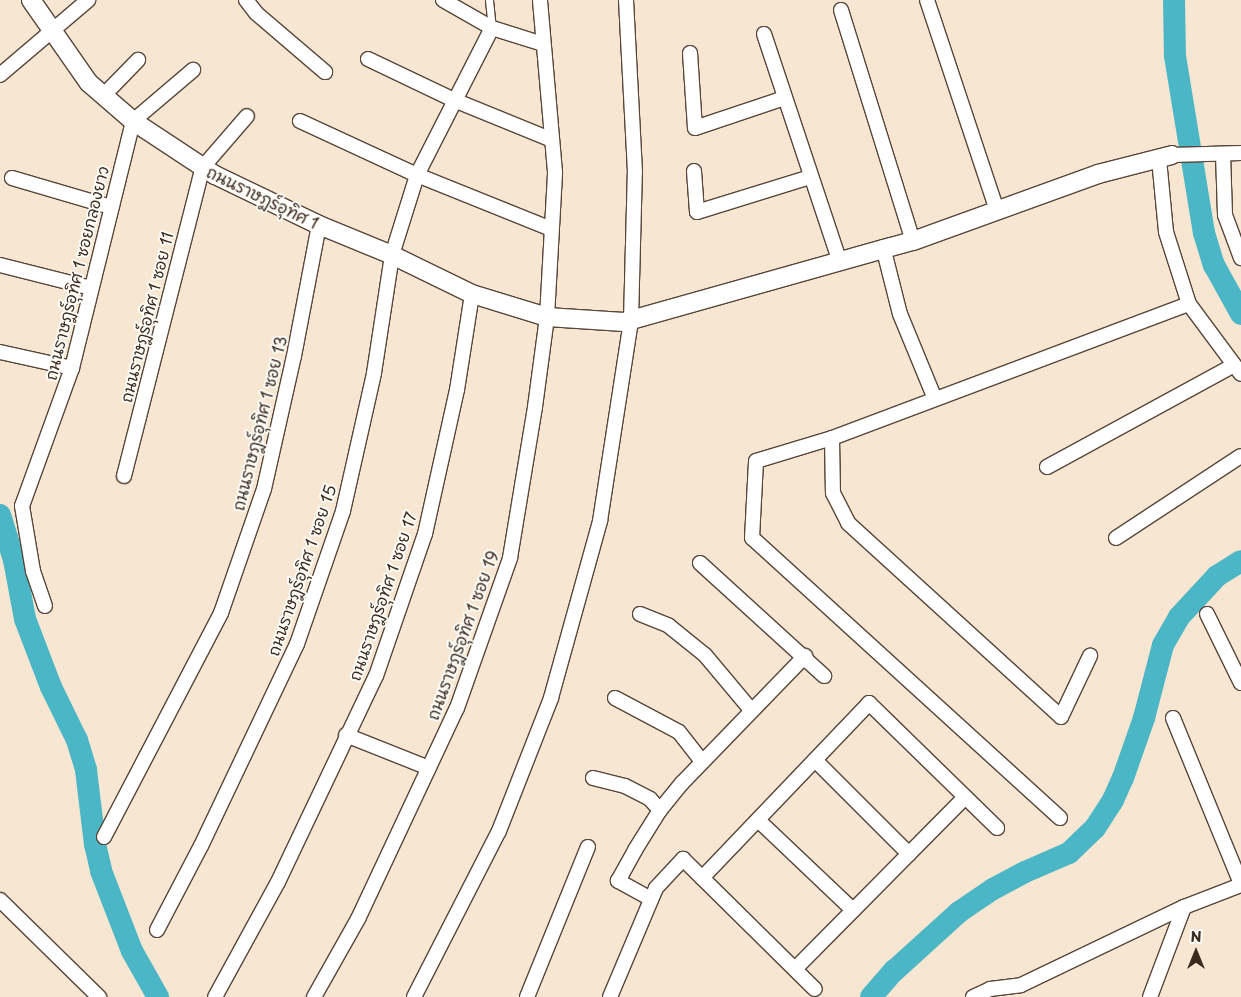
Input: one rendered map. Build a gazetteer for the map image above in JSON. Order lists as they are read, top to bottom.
{
  "streets": {
    "street": [
      "ถนนราษฎร์อุทิศ 1",
      "ถนนราษฎร์อุทิศ 1 ซอยกลองยาว",
      "ถนนราษฎร์อุทิศ 1 ซอย 11",
      "ถนนราษฎร์อุทิศ 1 ซอย 13",
      "ถนนราษฎร์อุทิศ 1 ซอย 15",
      "ถนนราษฎร์อุทิศ 1 ซอย 17",
      "ถนนราษฎร์อุทิศ 1 ซอย 19"
    ]
  },
  "crossings": [
    ["ถนนราษฎร์อุทิศ 1", "ถนนราษฎร์อุทิศ 1 ซอยกลองยาว"],
    ["ถนนราษฎร์อุทิศ 1", "ถนนราษฎร์อุทิศ 1 ซอย 11"],
    ["ถนนราษฎร์อุทิศ 1", "ถนนราษฎร์อุทิศ 1 ซอย 13"],
    ["ถนนราษฎร์อุทิศ 1", "ถนนราษฎร์อุทิศ 1 ซอย 15"],
    ["ถนนราษฎร์อุทิศ 1", "ถนนราษฎร์อุทิศ 1 ซอย 17"],
    ["ถนนราษฎร์อุทิศ 1", "ถนนราษฎร์อุทิศ 1 ซอย 19"]
  ],
  "north": "top"
}
